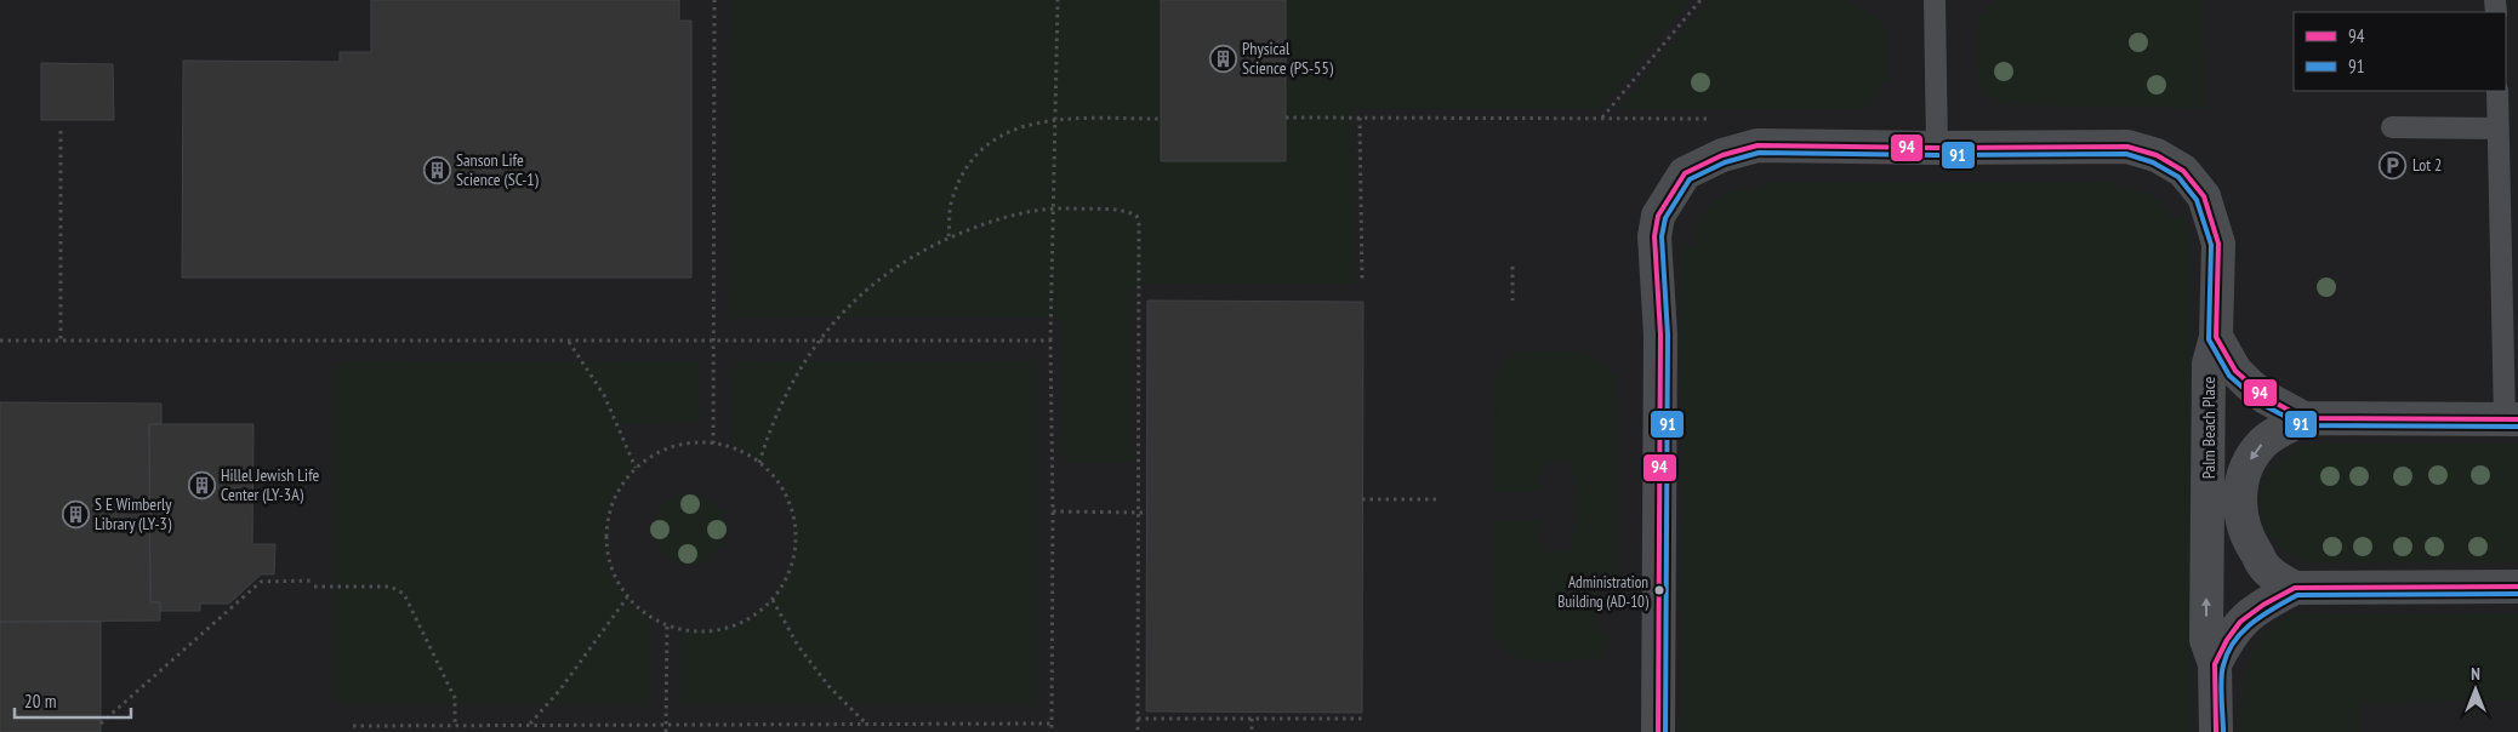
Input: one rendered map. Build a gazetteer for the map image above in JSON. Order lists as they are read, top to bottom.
{
  "streets": {
    "street": ["Palm Beach Place"]
  },
  "places": {
    "building": [
      "Physical Science (PS-55)",
      "Sanson Life Science (SC-1)",
      "Hillel Jewish Life Center (LY-3A)",
      "S E Wimberly Library (LY-3)"
    ],
    "parking": ["Lot 2"],
    "other": ["Administration Building (AD-10)"]
  },
  "lines": ["transit line 94", "transit line 91"],
  "legend": ["94", "91"],
  "scale_bar": "20 m",
  "north": "top"
}
